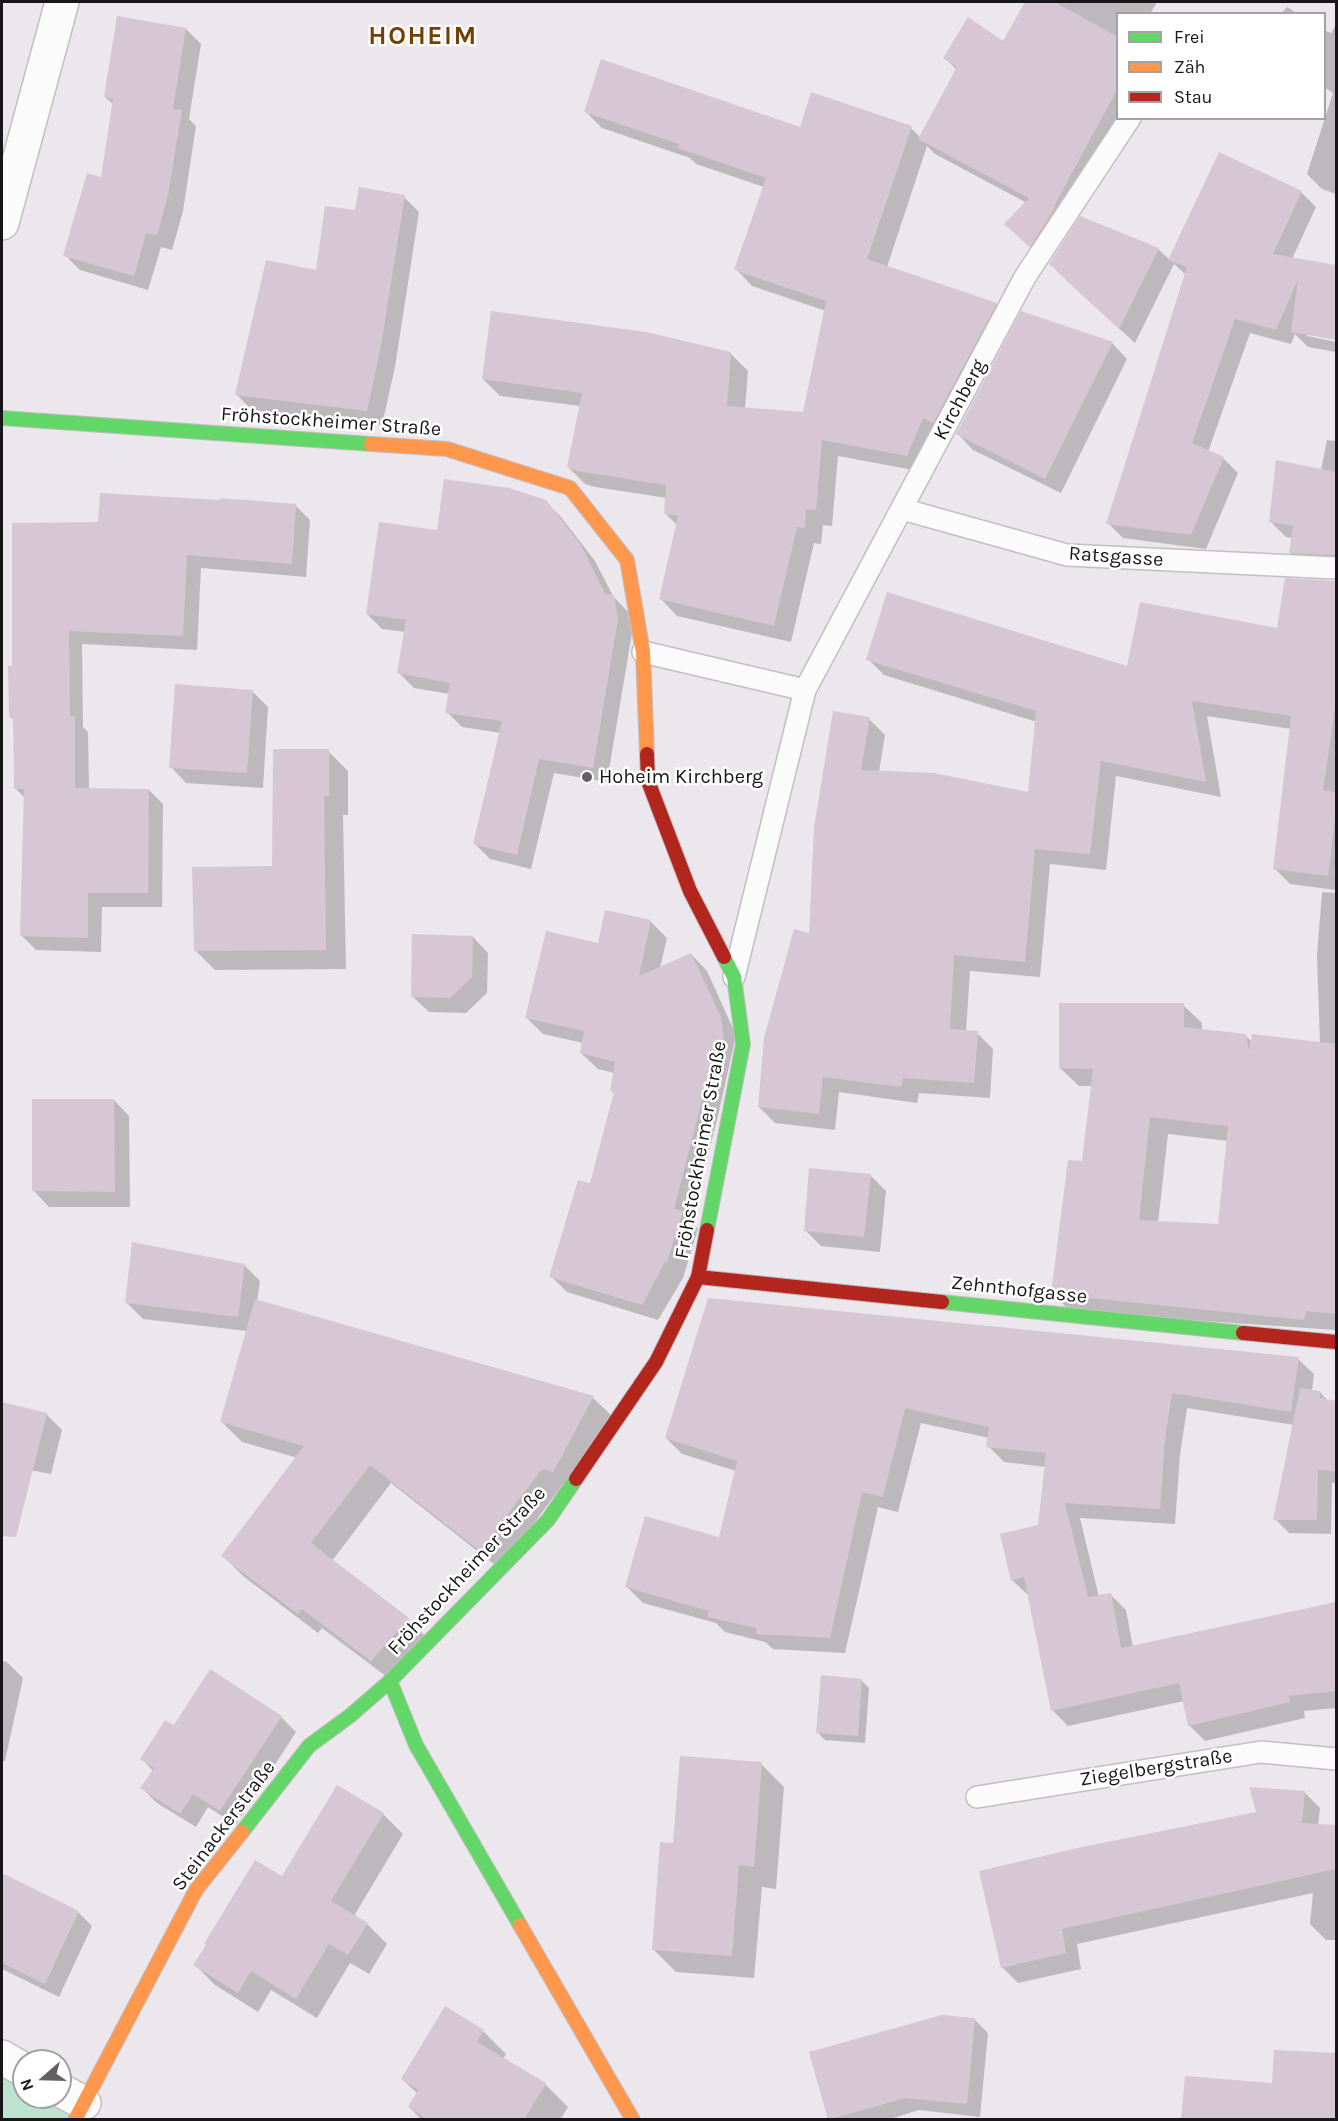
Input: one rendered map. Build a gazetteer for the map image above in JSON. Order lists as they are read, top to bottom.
{
  "streets": {
    "street": ["Fröhstockheimer Straße", "Zehnthofgasse", "Steinackerstraße"],
    "lane": ["Kirchberg", "Ratsgasse", "Ziegelbergstraße"]
  },
  "crossings": [
    ["Kirchberg", "Fröhstockheimer Straße"],
    ["Kirchberg", "Ratsgasse"],
    ["Fröhstockheimer Straße", "Zehnthofgasse"],
    ["Fröhstockheimer Straße", "Steinackerstraße"]
  ],
  "districts": ["HOHEIM"],
  "places": ["Hoheim Kirchberg"],
  "legend": ["Frei", "Zäh", "Stau"],
  "north": "left"
}
